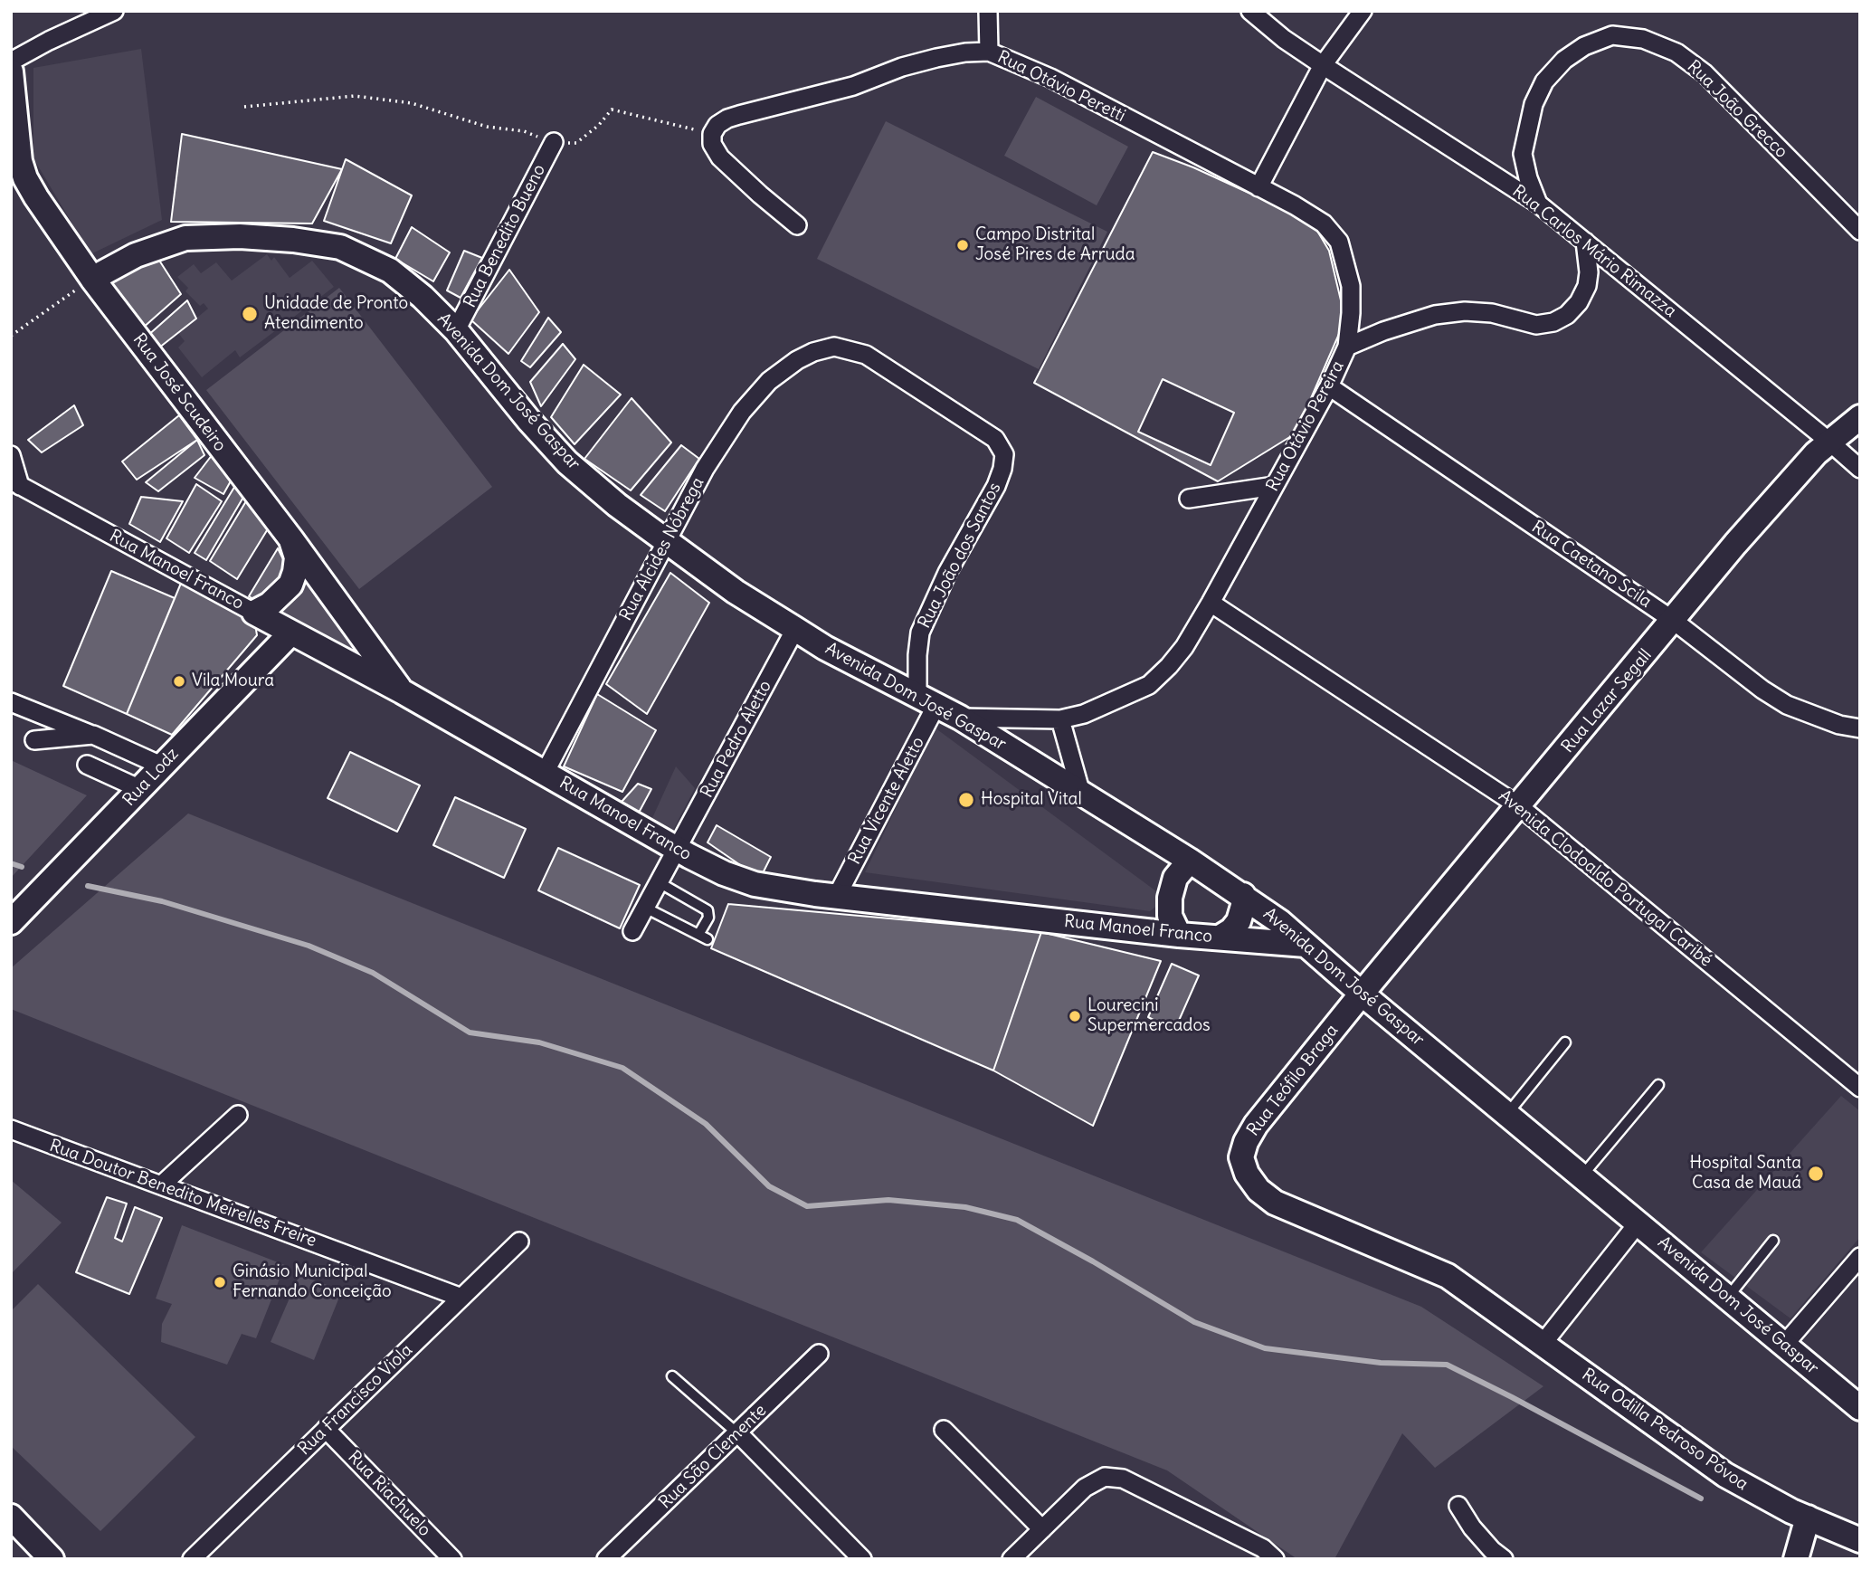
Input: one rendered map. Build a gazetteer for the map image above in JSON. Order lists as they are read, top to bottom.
{
  "streets": {
    "street": [
      "Rua Otávio Peretti",
      "Rua João Grecco",
      "Rua Benedito Bueno",
      "Rua Carlos Mário Rimazza",
      "Avenida Dom José Gaspar",
      "Rua José Scudeiro",
      "Rua Otávio Pereira",
      "Rua Alcides Nóbrega",
      "Rua João dos Santos",
      "Rua Caetano Scila",
      "Rua Manoel Franco",
      "Rua Lazar Segall",
      "Rua Pedro Aletto",
      "Rua Lodz",
      "Rua Vicente Aletto",
      "Avenida Clodoaldo Portugal Caribé",
      "Rua Teófilo Braga",
      "Rua Doutor Benedito Meirelles Freire",
      "Rua Francisco Viola",
      "Rua Odilla Pedroso Póvoa",
      "Rua São Clemente",
      "Rua Riachuelo"
    ]
  },
  "crossings": [
    ["Rua Otávio Peretti", "Rua Otávio Pereira"],
    ["Rua João Grecco", "Rua Carlos Mário Rimazza"],
    ["Rua Benedito Bueno", "Avenida Dom José Gaspar"],
    ["Rua Carlos Mário Rimazza", "Rua Otávio Pereira"],
    ["Rua Carlos Mário Rimazza", "Rua Lazar Segall"],
    ["Avenida Dom José Gaspar", "Rua José Scudeiro"],
    ["Avenida Dom José Gaspar", "Rua Otávio Pereira"],
    ["Avenida Dom José Gaspar", "Rua Alcides Nóbrega"],
    ["Avenida Dom José Gaspar", "Rua João dos Santos"],
    ["Avenida Dom José Gaspar", "Rua Manoel Franco"],
    ["Avenida Dom José Gaspar", "Rua Lazar Segall"],
    ["Avenida Dom José Gaspar", "Rua Pedro Aletto"],
    ["Avenida Dom José Gaspar", "Rua Vicente Aletto"],
    ["Avenida Dom José Gaspar", "Rua Teófilo Braga"],
    ["Rua José Scudeiro", "Rua Manoel Franco"],
    ["Rua Otávio Pereira", "Rua Caetano Scila"],
    ["Rua Otávio Pereira", "Avenida Clodoaldo Portugal Caribé"],
    ["Rua Alcides Nóbrega", "Rua João dos Santos"],
    ["Rua Alcides Nóbrega", "Rua Manoel Franco"],
    ["Rua João dos Santos", "Rua Vicente Aletto"],
    ["Rua Caetano Scila", "Rua Lazar Segall"],
    ["Rua Manoel Franco", "Rua Pedro Aletto"],
    ["Rua Manoel Franco", "Rua Lodz"],
    ["Rua Manoel Franco", "Rua Vicente Aletto"],
    ["Rua Lazar Segall", "Avenida Clodoaldo Portugal Caribé"],
    ["Rua Lazar Segall", "Rua Teófilo Braga"],
    ["Rua Teófilo Braga", "Rua Odilla Pedroso Póvoa"],
    ["Rua Doutor Benedito Meirelles Freire", "Rua Francisco Viola"],
    ["Rua Francisco Viola", "Rua Riachuelo"]
  ],
  "places": [
    "Campo Distrital José Pires de Arruda",
    "Unidade de Pronto Atendimento",
    "Vila Moura",
    "Hospital Vital",
    "Lourecini Supermercados",
    "Hospital Santa Casa de Mauá",
    "Ginásio Municipal Fernando Conceição"
  ]
}
